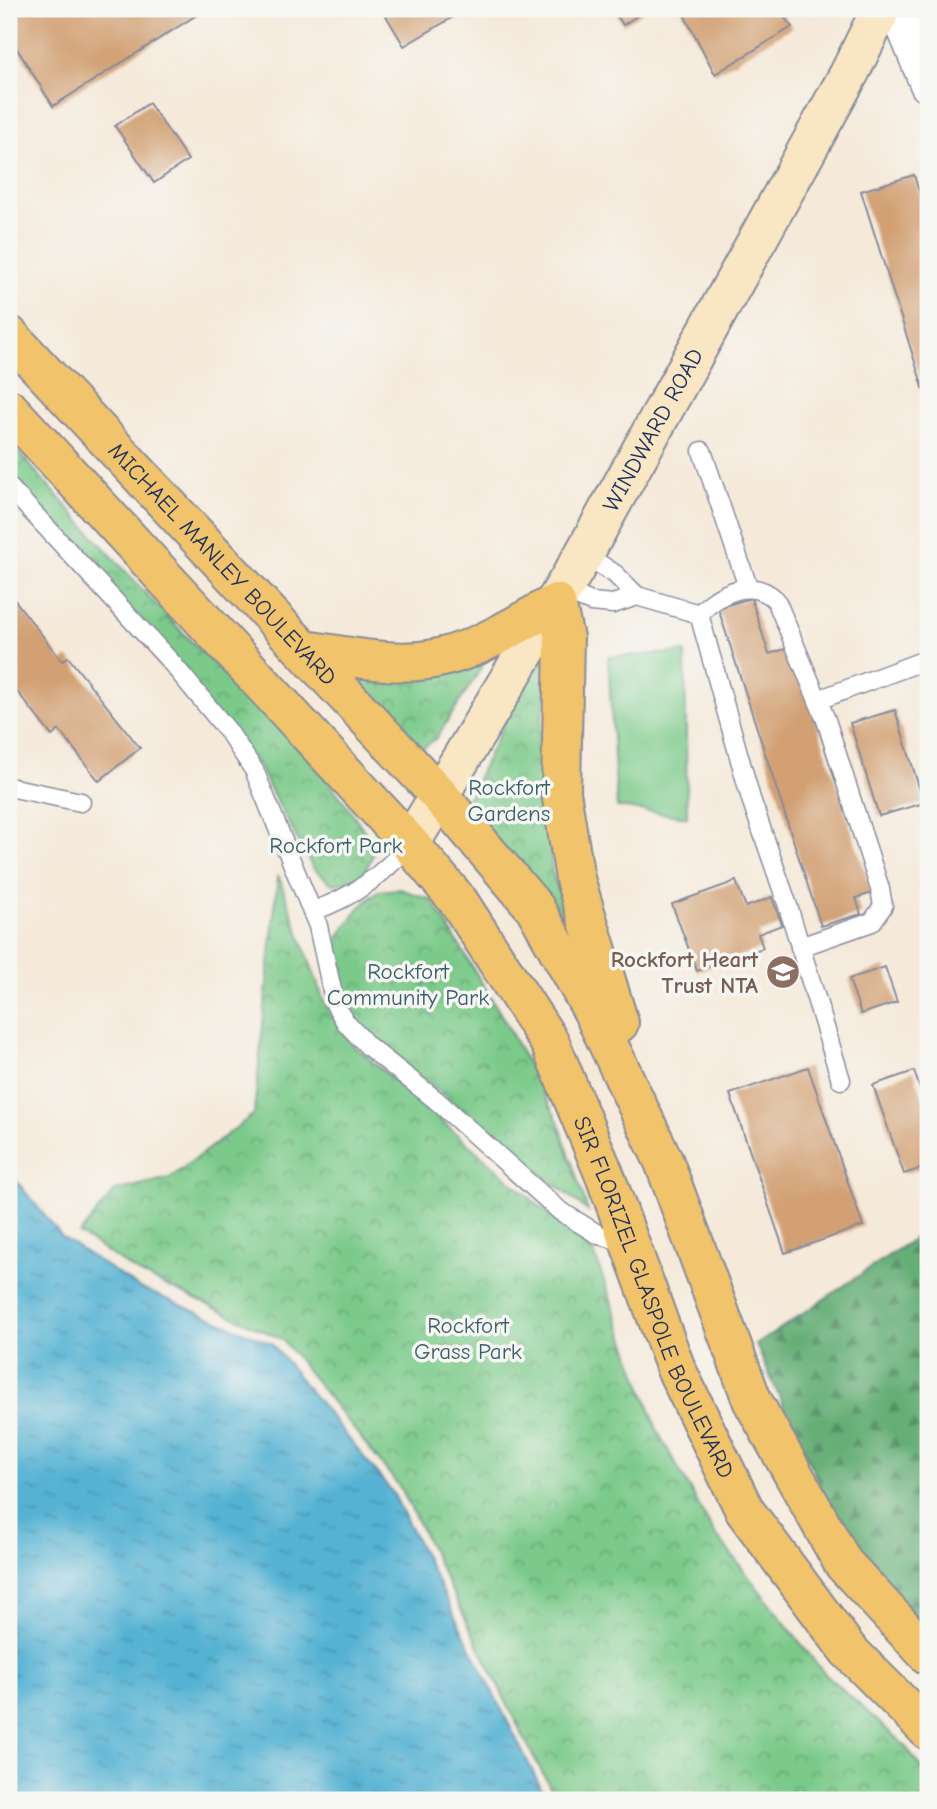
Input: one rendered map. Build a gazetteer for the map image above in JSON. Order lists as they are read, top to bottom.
{
  "streets": {
    "highway": ["MICHAEL MANLEY BOULEVARD", "SIR FLORIZEL GLASPOLE BOULEVARD"],
    "main road": ["WINDWARD ROAD"]
  },
  "crossings": [
    ["WINDWARD ROAD", "MICHAEL MANLEY BOULEVARD"],
    ["WINDWARD ROAD", "SIR FLORIZEL GLASPOLE BOULEVARD"]
  ],
  "parks": [
    "Rockfort Gardens",
    "Rockfort Park",
    "Rockfort Community Park",
    "Rockfort Grass Park"
  ],
  "places": {
    "school or university": ["Rockfort Heart Trust NTA"]
  }
}
